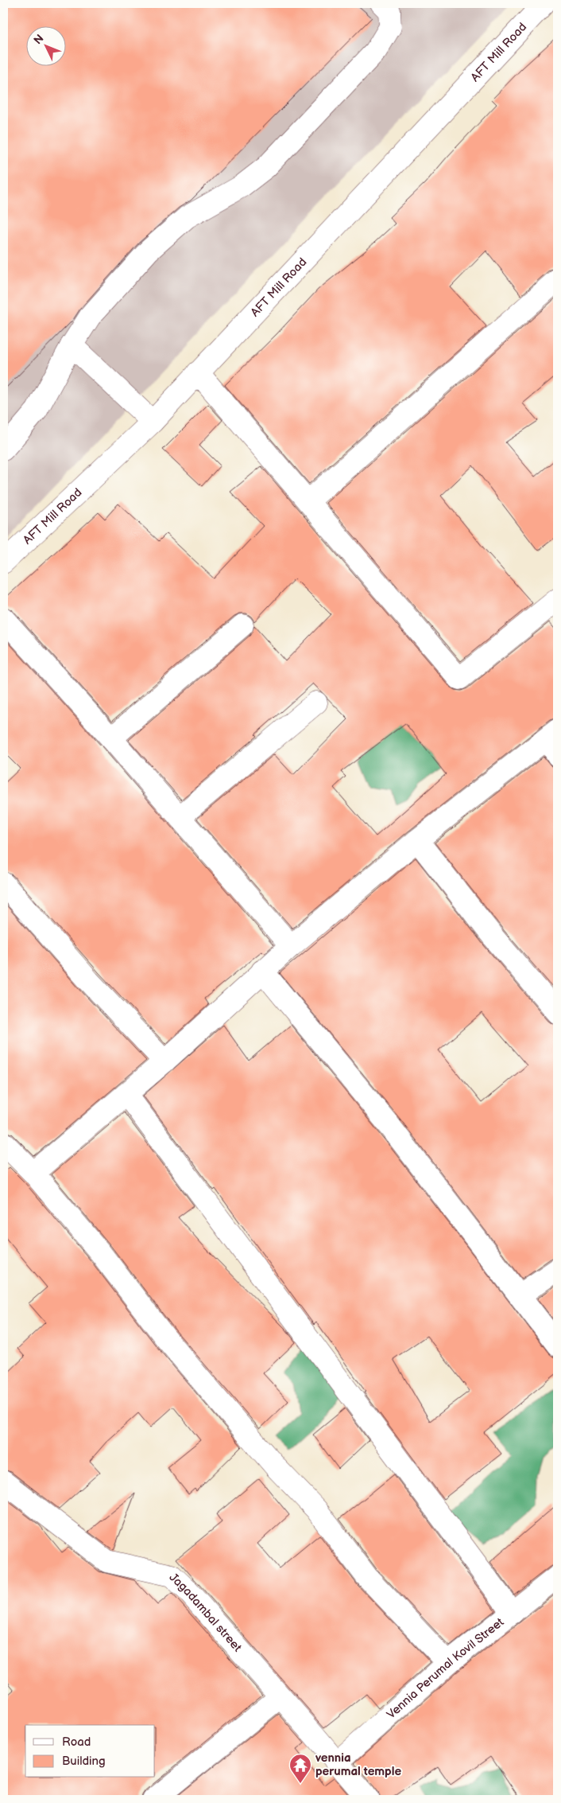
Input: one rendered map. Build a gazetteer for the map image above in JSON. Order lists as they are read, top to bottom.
{
  "streets": {
    "street": ["AFT Mill Road", "Jagadambal street", "Vennia Perumal Kovil Street"]
  },
  "crossings": [
    ["Jagadambal street", "Vennia Perumal Kovil Street"]
  ],
  "places": {
    "temple": ["vennia perumal temple"]
  },
  "legend": ["Road", "Building"],
  "north": "top left"
}
